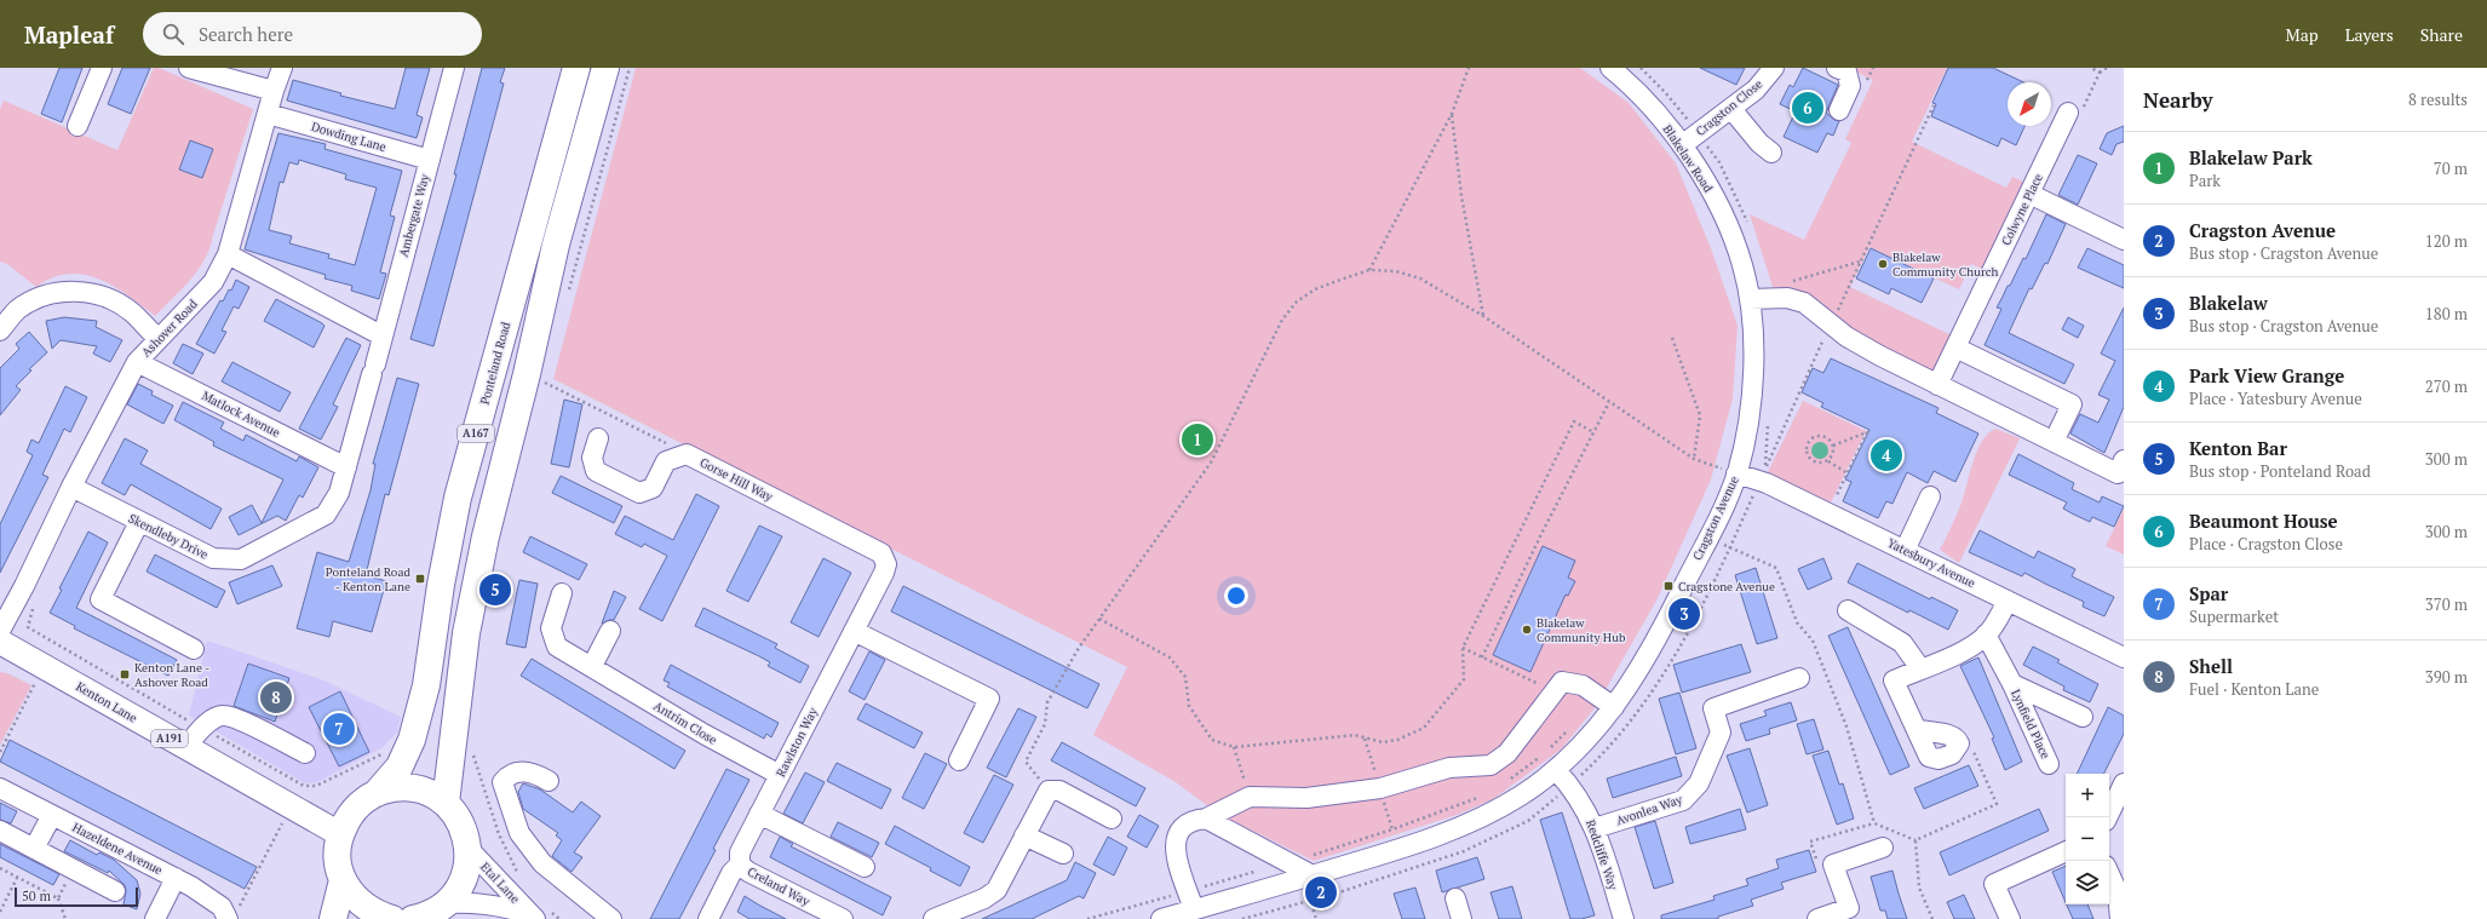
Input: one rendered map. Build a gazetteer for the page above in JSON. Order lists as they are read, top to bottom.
{
  "streets": {
    "highway": ["Ponteland Road", "A167"],
    "main road": ["Kenton Lane", "A191"],
    "street": [
      "Cragston Close",
      "Dowding Lane",
      "Blakelaw Road",
      "Colwyne Place",
      "Ambergate Way",
      "Ashover Road",
      "Matlock Avenue",
      "Gorse Hill Way",
      "Cragston Avenue",
      "Skendleby Drive",
      "Yatesbury Avenue",
      "Antrim Close",
      "Lynfield Place",
      "Rawlston Way",
      "Avonlea Way",
      "Hazeldene Avenue",
      "Redcliffe Way",
      "Etal Lane",
      "Creland Way"
    ]
  },
  "crossings": [
    ["Cragston Close", "Blakelaw Road"],
    ["Dowding Lane", "Ambergate Way"],
    ["Dowding Lane", "Ashover Road"],
    ["Blakelaw Road", "Cragston Avenue"],
    ["Ambergate Way", "Matlock Avenue"],
    ["Ambergate Way", "Skendleby Drive"],
    ["Ashover Road", "Matlock Avenue"],
    ["Ashover Road", "Skendleby Drive"],
    ["Ponteland Road", "A167"],
    ["Matlock Avenue", "Skendleby Drive"],
    ["A167", "Kenton Lane"],
    ["A167", "Etal Lane"],
    ["Gorse Hill Way", "Rawlston Way"],
    ["Cragston Avenue", "Yatesbury Avenue"],
    ["Cragston Avenue", "Redcliffe Way"],
    ["Antrim Close", "Rawlston Way"],
    ["Rawlston Way", "Creland Way"],
    ["Avonlea Way", "Redcliffe Way"]
  ],
  "places": {
    "other": ["Blakelaw Community Church", "Blakelaw Community Hub"],
    "transit": ["Ponteland Road - Kenton Lane", "Cragstone Avenue", "Kenton Lane - Ashover Road"]
  },
  "scale_bar": "50 m",
  "north": "bottom left",
  "page": {
    "header": "Mapleaf",
    "search": "Search here",
    "nav": ["Map", "Layers", "Share"],
    "heading": ["Nearby", "8 results"],
    "pins": [
      "6",
      "1",
      "4",
      "5",
      "3",
      "8",
      "7",
      "2"
    ],
    "list": [
      {
        "mark": "1",
        "name": "Blakelaw Park",
        "note": "Park",
        "value": "70 m"
      },
      {
        "mark": "2",
        "name": "Cragston Avenue",
        "note": "Bus stop · Cragston Avenue",
        "value": "120 m"
      },
      {
        "mark": "3",
        "name": "Blakelaw",
        "note": "Bus stop · Cragston Avenue",
        "value": "180 m"
      },
      {
        "mark": "4",
        "name": "Park View Grange",
        "note": "Place · Yatesbury Avenue",
        "value": "270 m"
      },
      {
        "mark": "5",
        "name": "Kenton Bar",
        "note": "Bus stop · Ponteland Road",
        "value": "300 m"
      },
      {
        "mark": "6",
        "name": "Beaumont House",
        "note": "Place · Cragston Close",
        "value": "300 m"
      },
      {
        "mark": "7",
        "name": "Spar",
        "note": "Supermarket",
        "value": "370 m"
      },
      {
        "mark": "8",
        "name": "Shell",
        "note": "Fuel · Kenton Lane",
        "value": "390 m"
      }
    ],
    "map_buttons": ["+", "−"],
    "scale": "50 m"
  }
}
